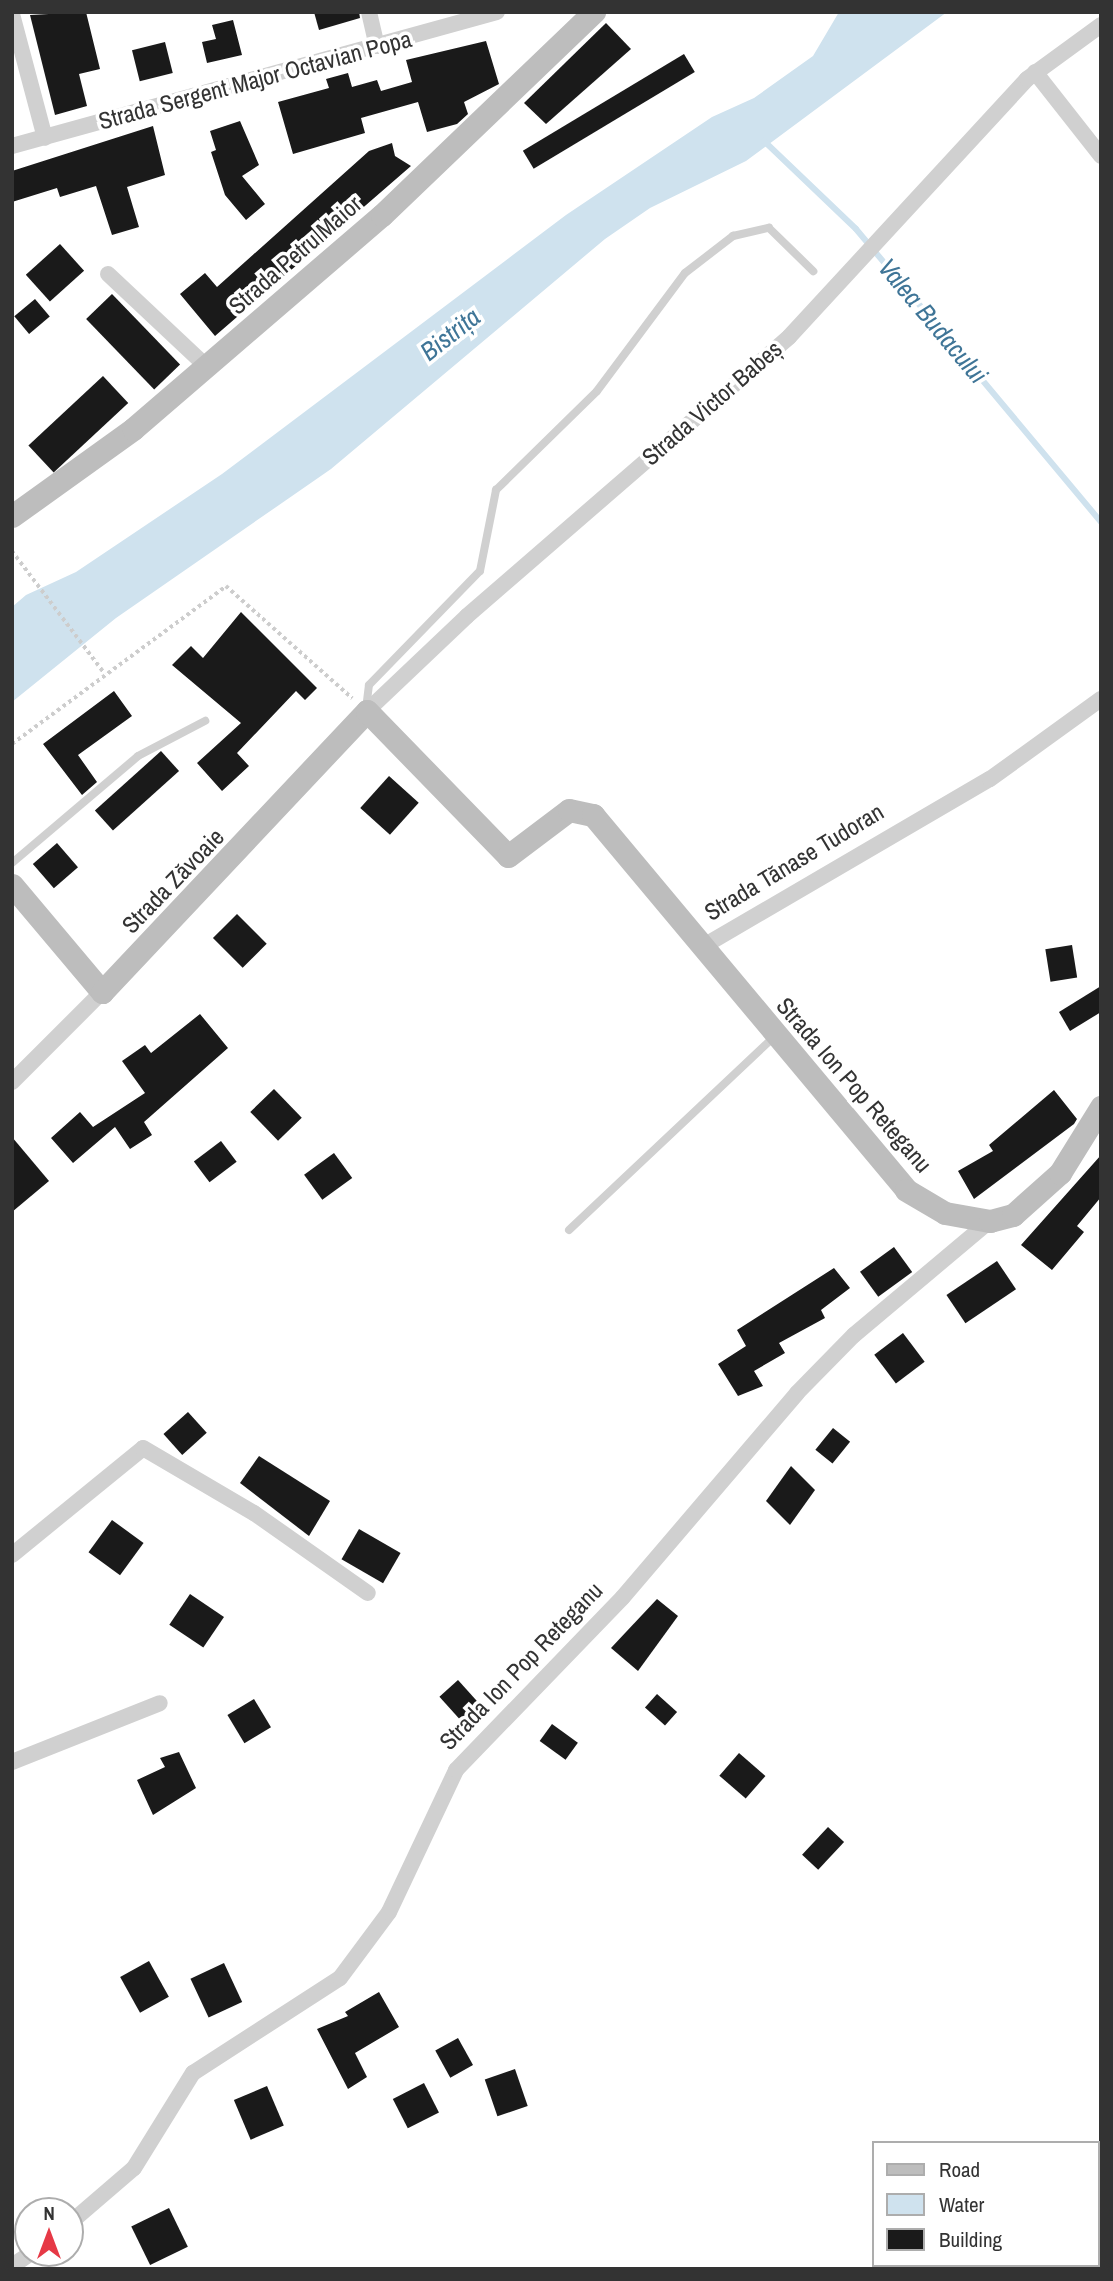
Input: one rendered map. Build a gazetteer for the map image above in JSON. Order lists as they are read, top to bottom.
{
  "streets": {
    "street": [
      "Strada Sergent Major Octavian Popa",
      "Strada Petru Maior",
      "Strada Victor Babeș",
      "Strada Tănase Tudoran",
      "Strada Zăvoaie",
      "Strada Ion Pop Reteganu"
    ]
  },
  "crossings": [
    ["Strada Victor Babeș", "Strada Tănase Tudoran"],
    ["Strada Victor Babeș", "Strada Zăvoaie"],
    ["Strada Tănase Tudoran", "Strada Zăvoaie"],
    ["Strada Tănase Tudoran", "Strada Ion Pop Reteganu"]
  ],
  "water": ["Valea Budacului", "Bistrița"],
  "legend": ["Road", "Water", "Building"],
  "north": "top"
}
